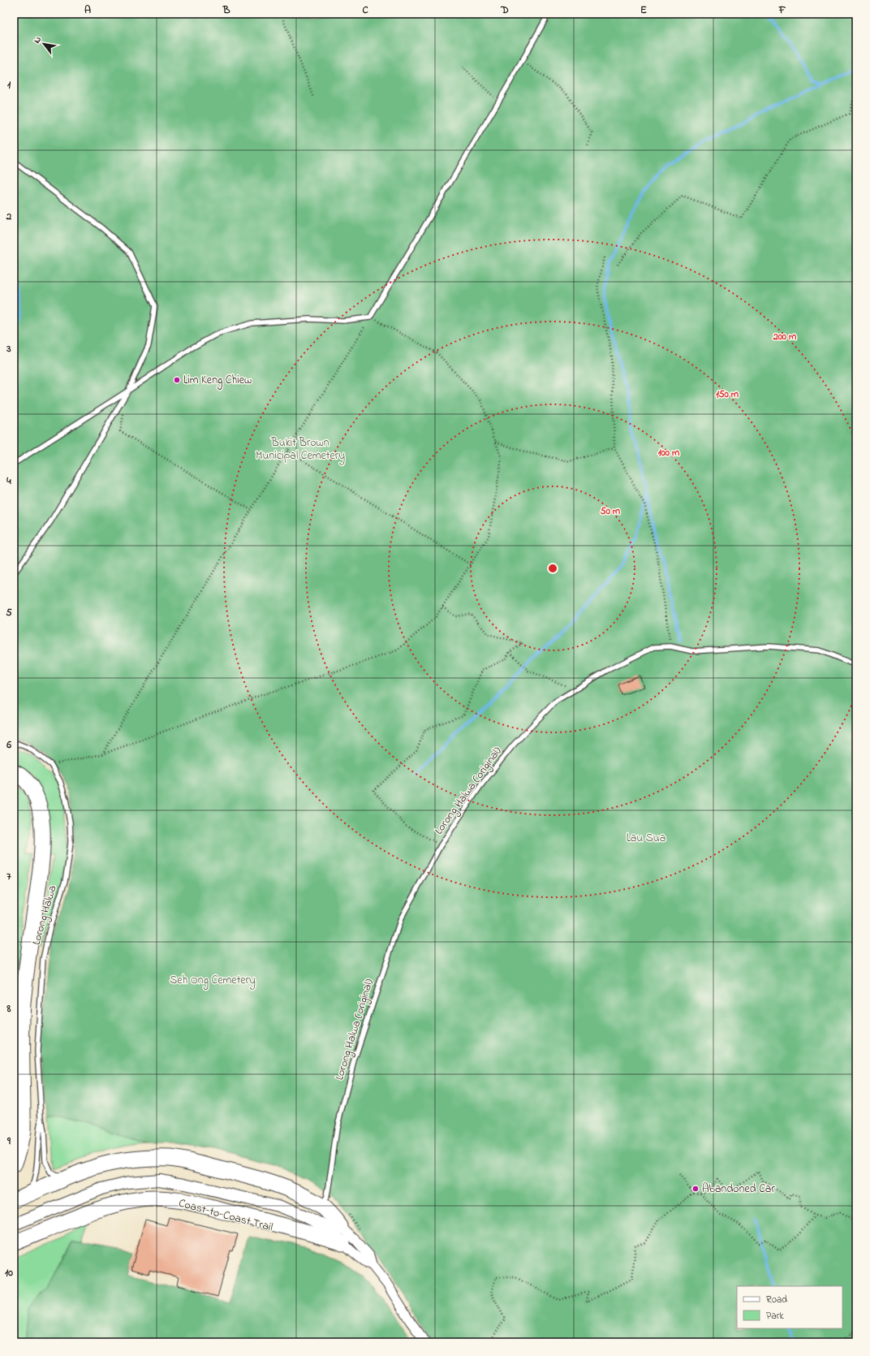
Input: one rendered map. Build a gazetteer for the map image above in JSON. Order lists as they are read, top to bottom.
{
  "streets": {
    "lane": ["Lorong Halwa (original)", "Lorong Halwa"]
  },
  "parks": ["Bukit Brown Municipal Cemetery", "Lau Sua", "Seh Ong Cemetery"],
  "places": ["Lim Keng Chiew", "Abandoned Car"],
  "legend": ["Road", "Park"],
  "north": "top left",
  "grid": {
    "columns": [
      "A",
      "B",
      "C",
      "D",
      "E",
      "F"
    ],
    "rows": [
      "1",
      "2",
      "3",
      "4",
      "5",
      "6",
      "7",
      "8",
      "9",
      "10"
    ]
  },
  "rings": [
    "200 m",
    "150 m",
    "100 m",
    "50 m"
  ]
}
